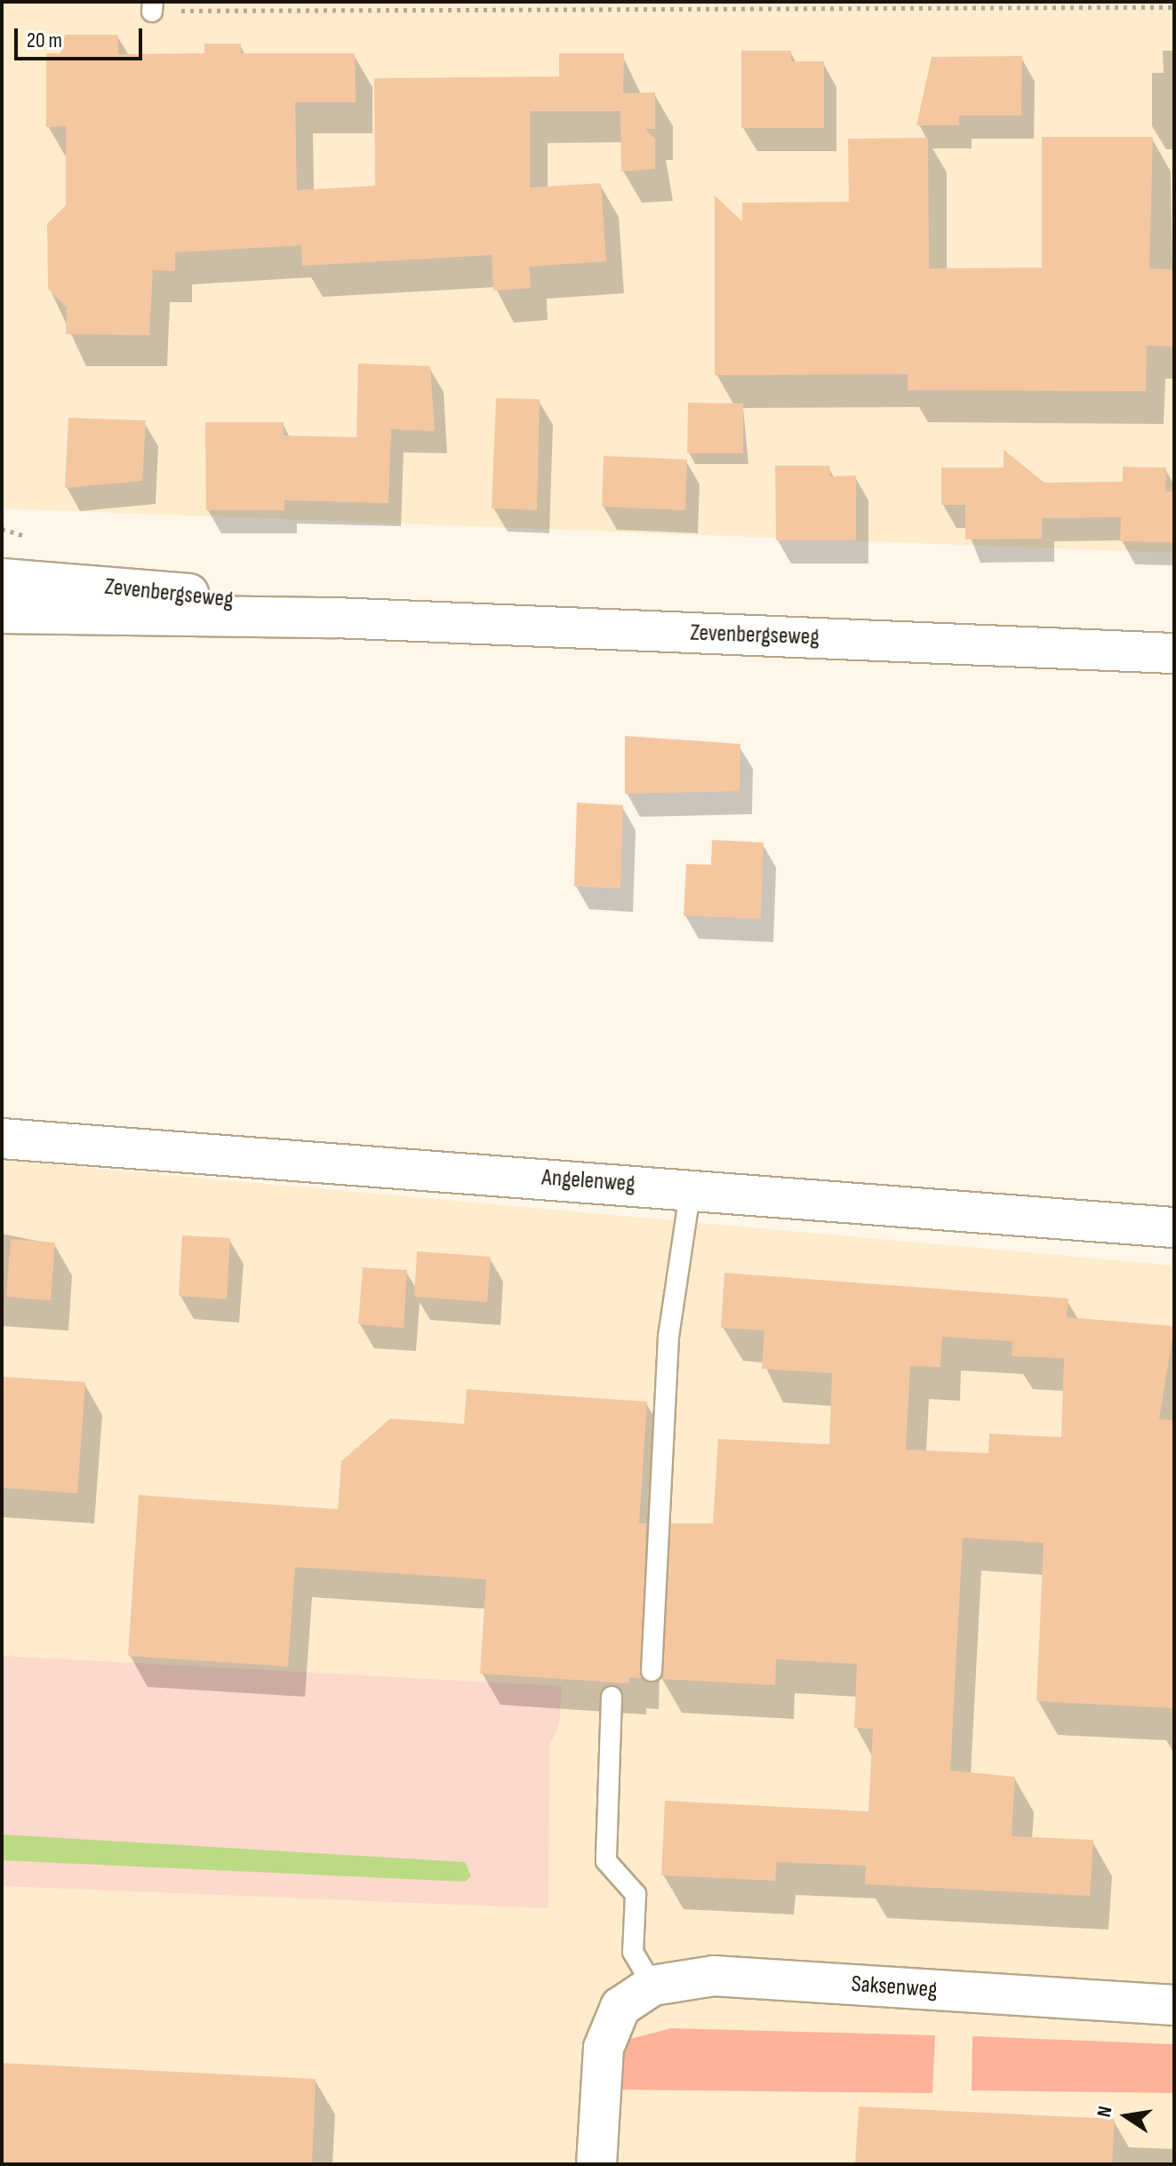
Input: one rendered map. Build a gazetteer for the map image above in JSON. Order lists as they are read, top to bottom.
{
  "streets": {
    "street": ["Zevenbergseweg", "Angelenweg", "Saksenweg"]
  },
  "scale_bar": "20 m",
  "north": "left"
}
